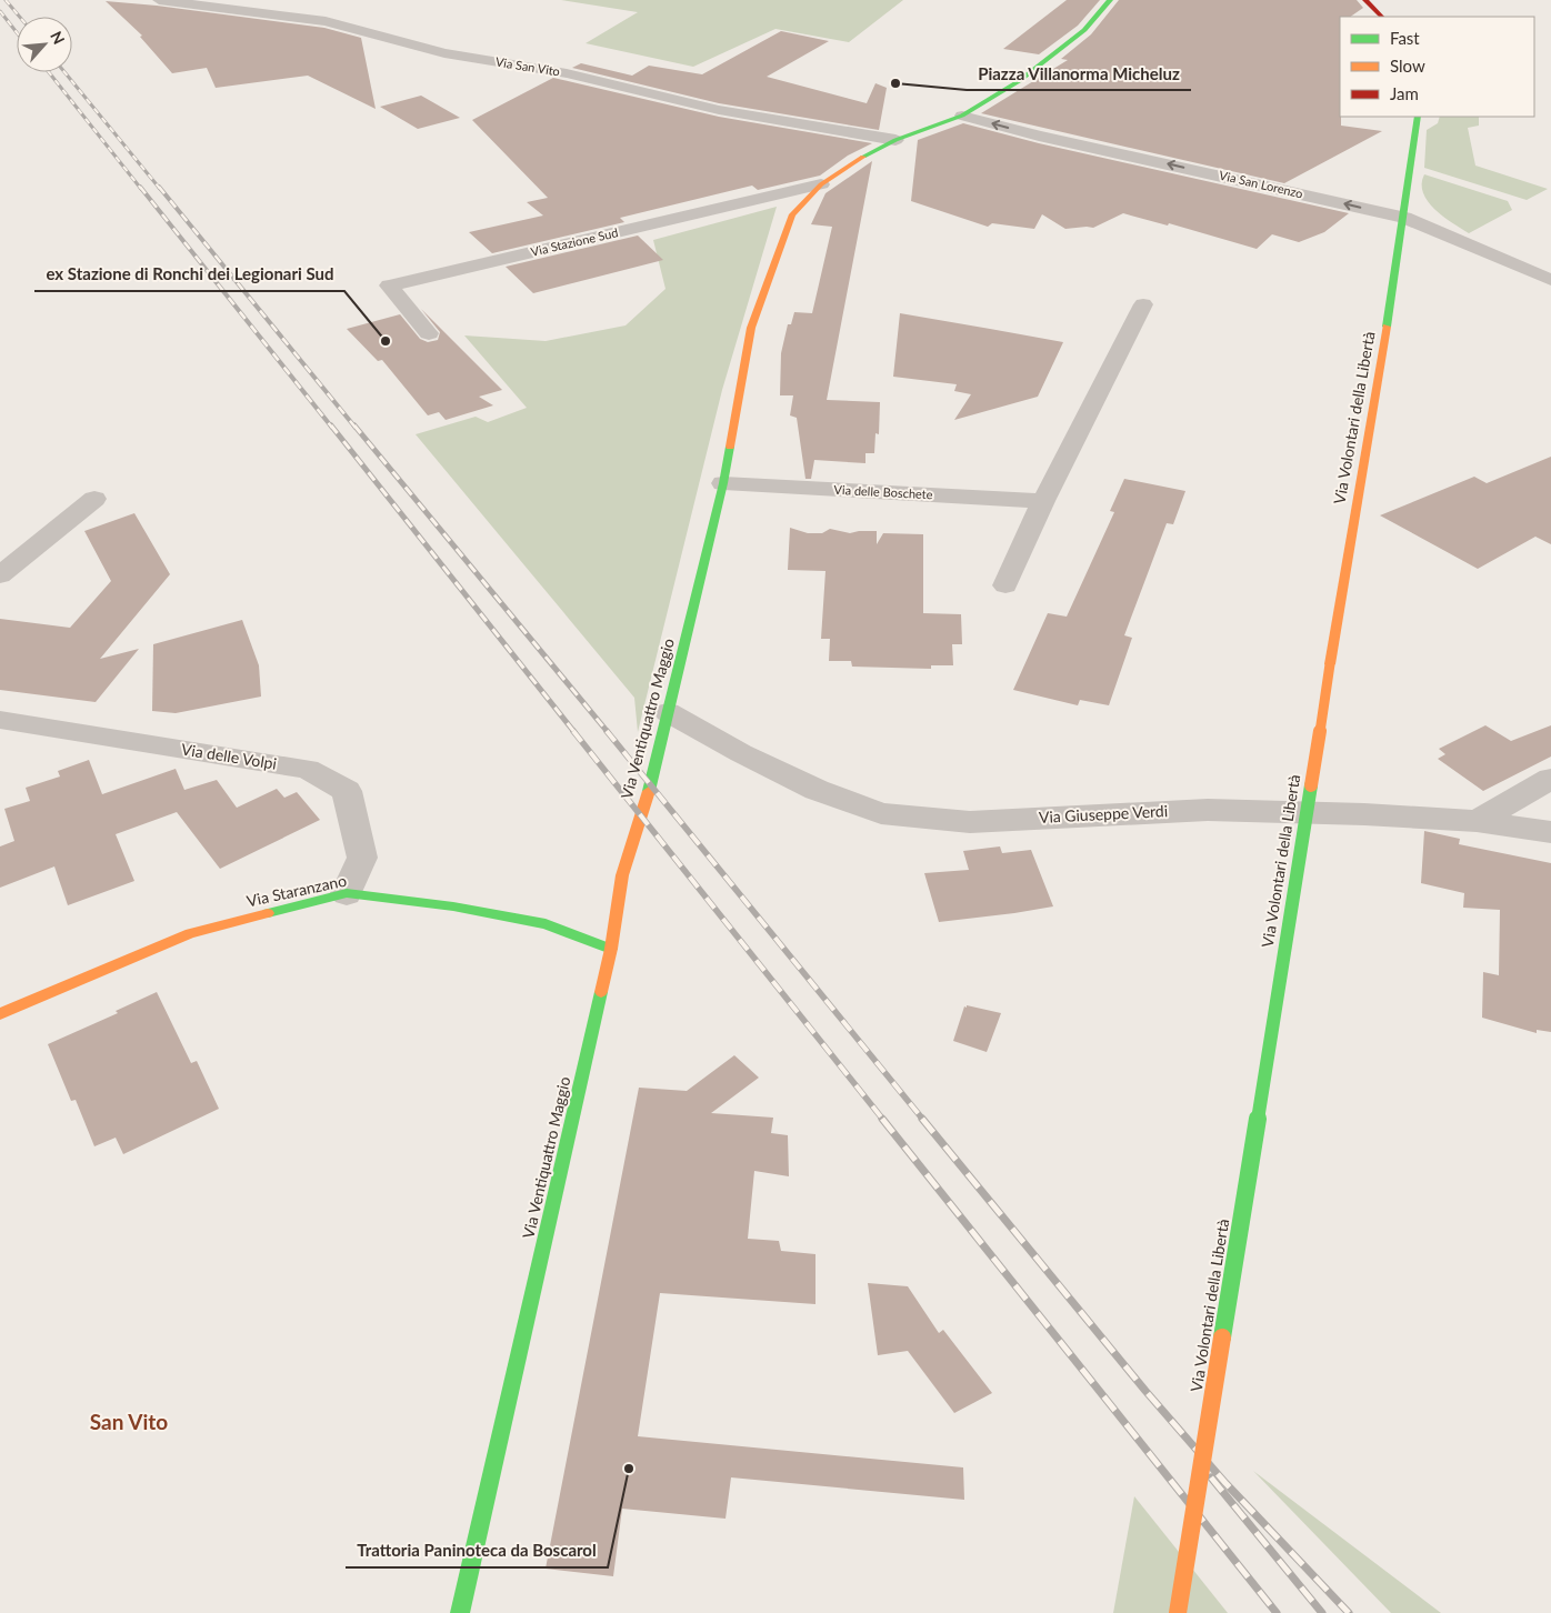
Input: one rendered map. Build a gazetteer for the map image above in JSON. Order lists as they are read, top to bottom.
{
  "streets": {
    "street": [
      "Via San Vito",
      "Via San Lorenzo",
      "Via Stazione Sud",
      "Via Volontari della Libertà",
      "Via delle Boschete",
      "Via Ventiquattro Maggio",
      "Via delle Volpi",
      "Via Giuseppe Verdi",
      "Via Staranzano"
    ]
  },
  "crossings": [
    ["Via San Vito", "Via Ventiquattro Maggio"],
    ["Via San Lorenzo", "Via Volontari della Libertà"],
    ["Via San Lorenzo", "Via Ventiquattro Maggio"],
    ["Via Stazione Sud", "Via Ventiquattro Maggio"],
    ["Via delle Boschete", "Via Ventiquattro Maggio"],
    ["Via Ventiquattro Maggio", "Via Giuseppe Verdi"],
    ["Via Ventiquattro Maggio", "Via Staranzano"],
    ["Via delle Volpi", "Via Staranzano"]
  ],
  "one_way": ["Via San Lorenzo"],
  "districts": ["San Vito"],
  "places": ["Piazza Villanorma Micheluz", "ex Stazione di Ronchi dei Legionari Sud", "Trattoria Paninoteca da Boscarol"],
  "legend": ["Fast", "Slow", "Jam"],
  "north": "top right"
}
